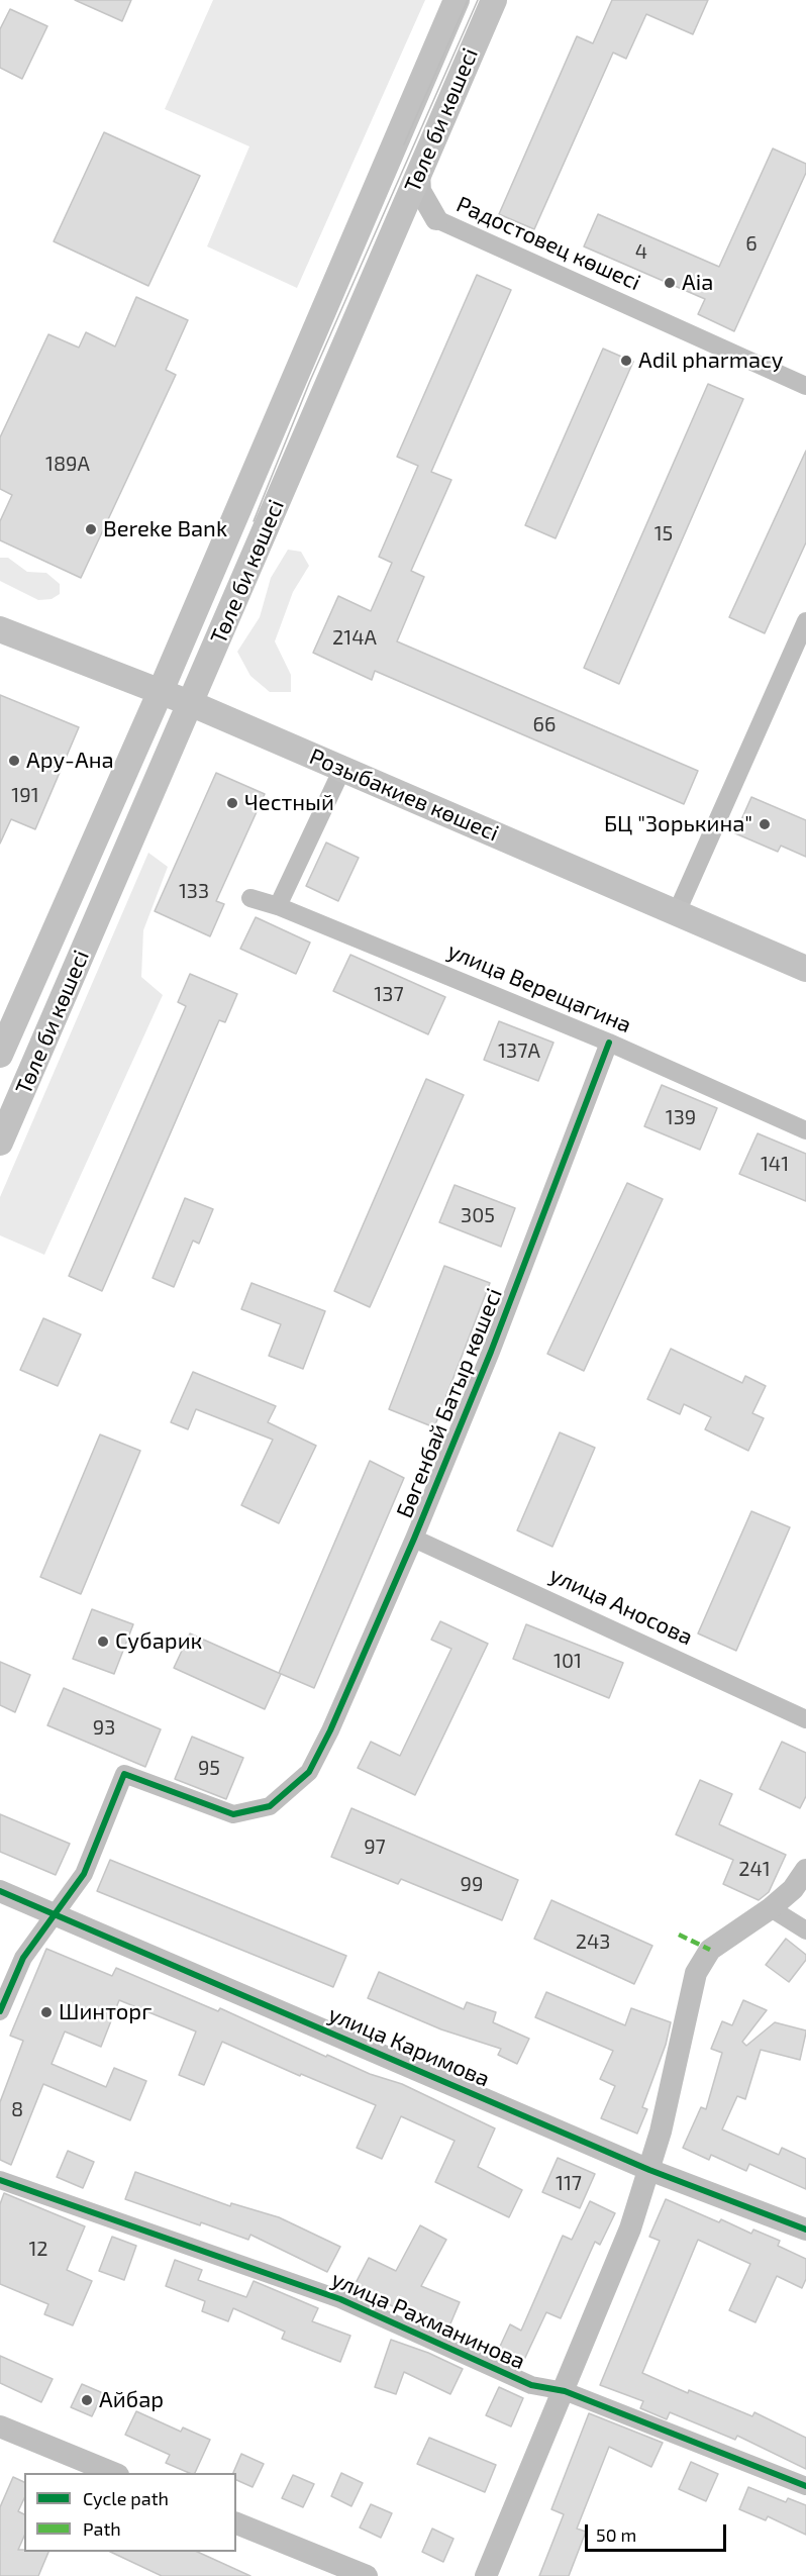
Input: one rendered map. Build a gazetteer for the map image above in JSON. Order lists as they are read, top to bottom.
{
  "streets": {
    "main road": ["Төле би көшесі", "Розыбакиев көшесі"],
    "street": [
      "Радостовец көшесі",
      "улица Верещагина",
      "Бөгенбай Батыр көшесі",
      "улица Аносова",
      "улица Каримова",
      "улица Рахманинова"
    ]
  },
  "crossings": [
    ["Төле би көшесі", "Розыбакиев көшесі"],
    ["улица Верещагина", "Бөгенбай Батыр көшесі"],
    ["Бөгенбай Батыр көшесі", "улица Аносова"],
    ["Бөгенбай Батыр көшесі", "улица Каримова"]
  ],
  "places": [
    "Aia",
    "Adil pharmacy",
    "Bereke Bank",
    "Ару-Ана",
    "Честный",
    "БЦ \"Зорькина\"",
    "Субарик",
    "Шинторг",
    "Айбар"
  ],
  "house_numbers": [
    "6",
    "4",
    "189А",
    "15",
    "214А",
    "66",
    "191",
    "133",
    "137",
    "137А",
    "139",
    "141",
    "305",
    "101",
    "93",
    "95",
    "97",
    "241",
    "99",
    "243",
    "8",
    "117",
    "12"
  ],
  "legend": ["Cycle path", "Path"],
  "scale_bar": "50 m"
}
